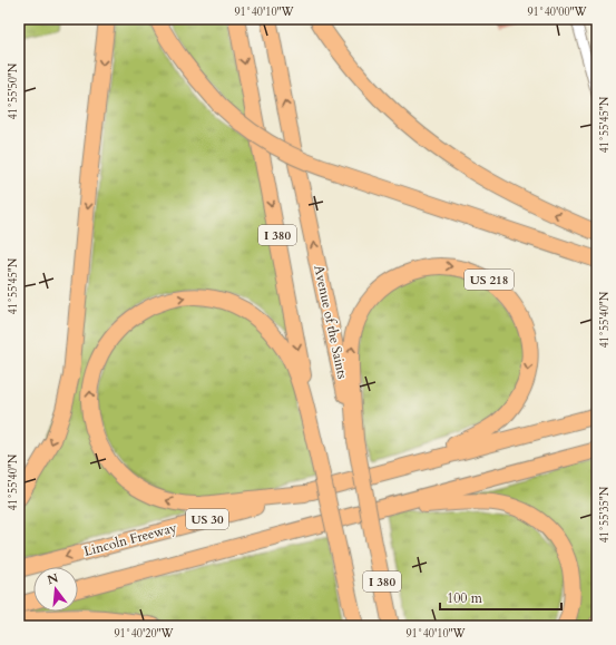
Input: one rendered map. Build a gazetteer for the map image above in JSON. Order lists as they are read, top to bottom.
{
  "streets": {
    "highway": [
      "I 380",
      "US 218",
      "Avenue of the Saints",
      "US 30",
      "Lincoln Freeway"
    ]
  },
  "crossings": [
    ["US 218", "Avenue of the Saints"],
    ["US 218", "US 30"],
    ["US 218", "Lincoln Freeway"],
    ["US 30", "Lincoln Freeway"]
  ],
  "scale_bar": "100 m",
  "north": "top",
  "coordinates": [
    "91°40'10\"W",
    "91°40'00\"W",
    "41°55'50\"N",
    "41°55'45\"N",
    "41°55'40\"N",
    "41°55'35\"N",
    "91°40'20\"W"
  ]
}
